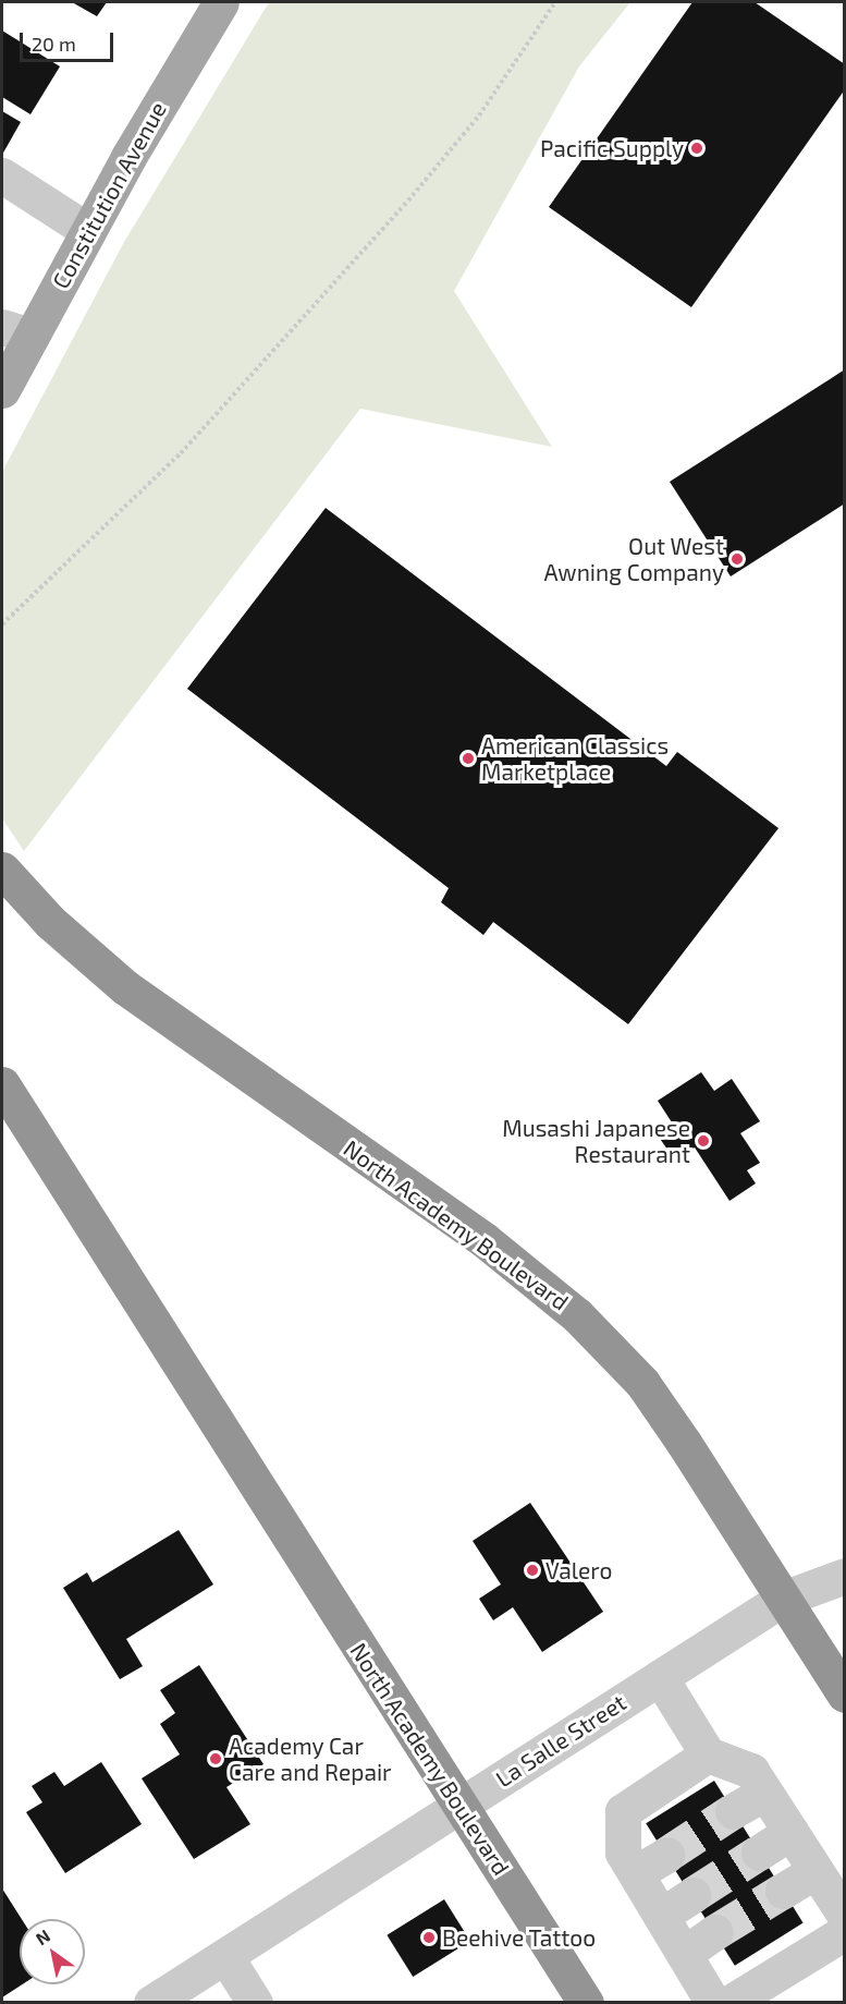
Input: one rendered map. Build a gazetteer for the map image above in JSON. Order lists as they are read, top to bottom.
{
  "streets": {
    "highway": ["North Academy Boulevard"],
    "main road": ["Constitution Avenue"],
    "street": ["La Salle Street"]
  },
  "crossings": [
    ["North Academy Boulevard", "La Salle Street"]
  ],
  "places": [
    "Pacific Supply",
    "Out West Awning Company",
    "American Classics Marketplace",
    "Musashi Japanese Restaurant",
    "Valero",
    "Academy Car Care and Repair",
    "Beehive Tattoo"
  ],
  "scale_bar": "20 m",
  "north": "top left"
}
